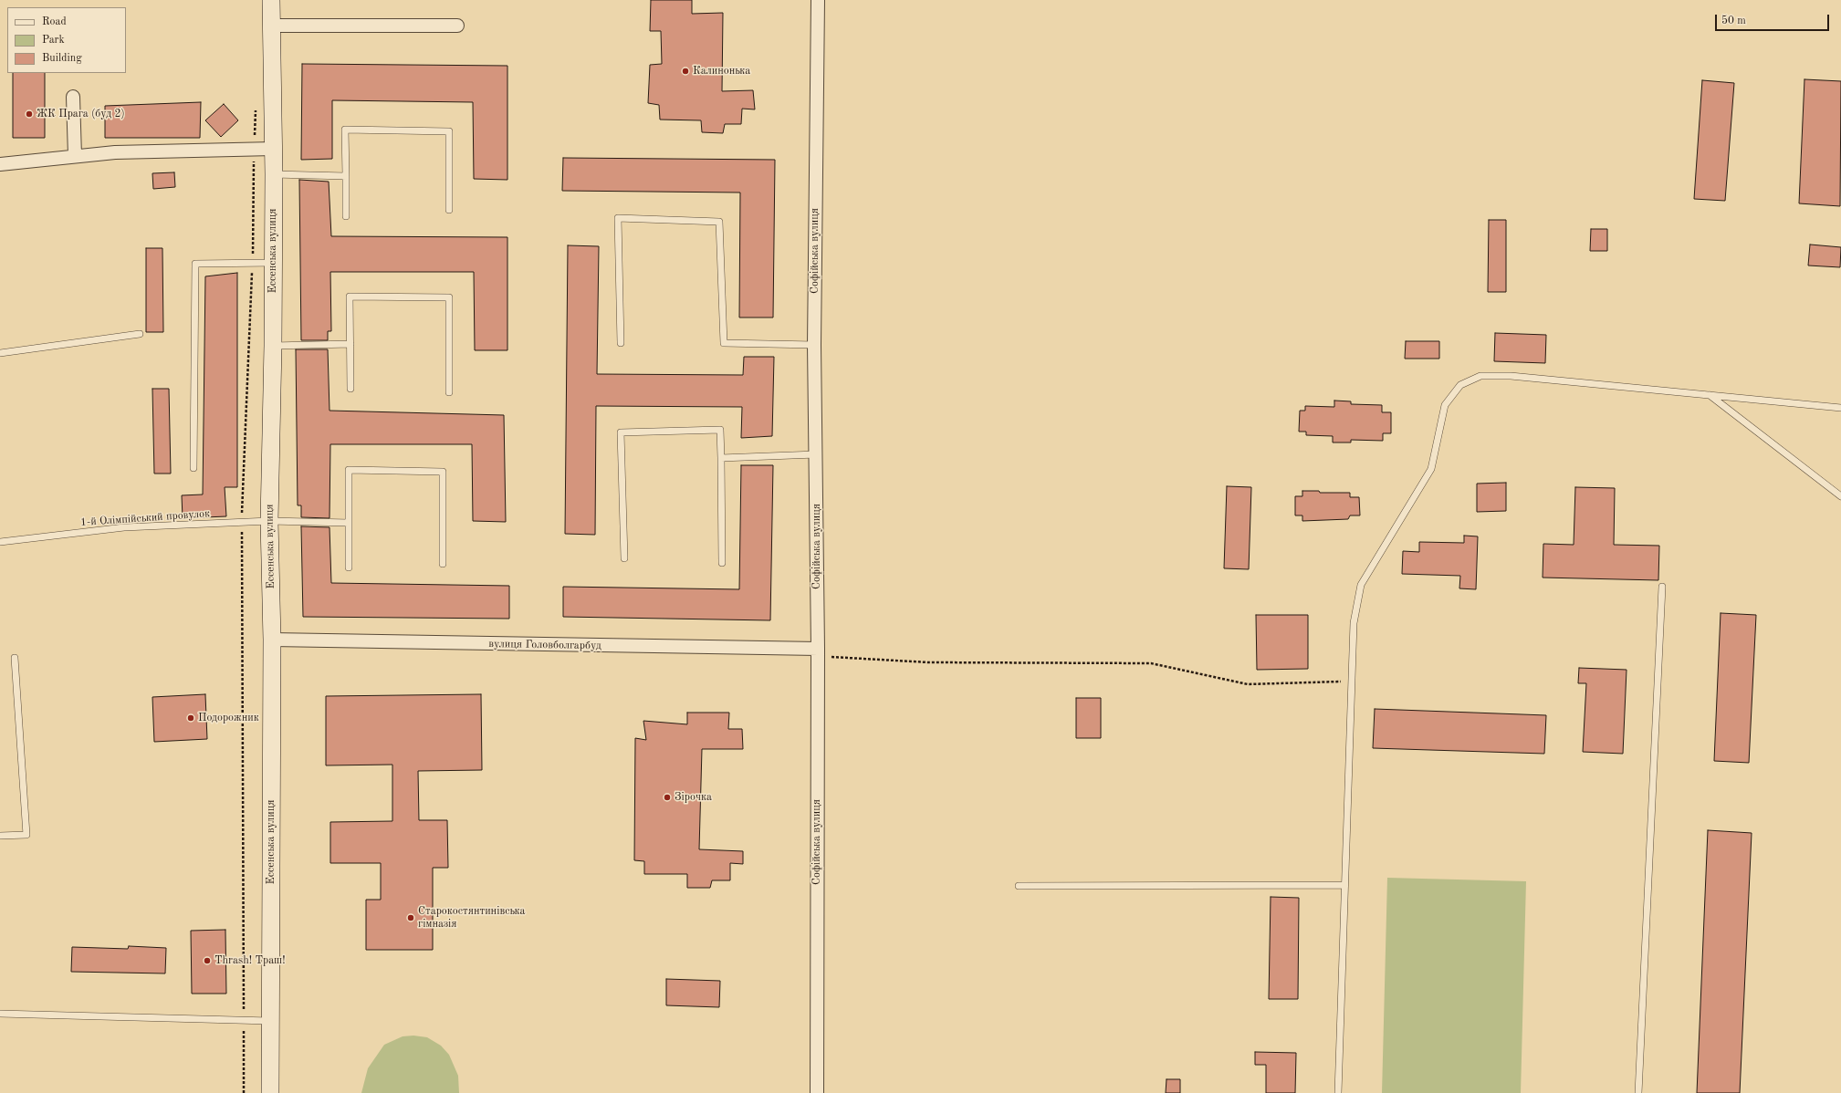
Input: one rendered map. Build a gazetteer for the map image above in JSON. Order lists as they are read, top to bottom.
{
  "streets": {
    "street": ["Ессенська вулиця", "Софійська вулиця", "вулиця Головболгарбуд"],
    "lane": ["1-й Олімпійський провулок"]
  },
  "crossings": [
    ["Ессенська вулиця", "1-й Олімпійський провулок"],
    ["Ессенська вулиця", "вулиця Головболгарбуд"],
    ["Софійська вулиця", "вулиця Головболгарбуд"]
  ],
  "places": [
    "Калинонька",
    "ЖК Прага (буд 2)",
    "Подорожник",
    "Зірочка",
    "Старокостянтинівська гімназія",
    "Thrash! Траш!"
  ],
  "legend": ["Road", "Park", "Building"],
  "scale_bar": "50 m"
}
